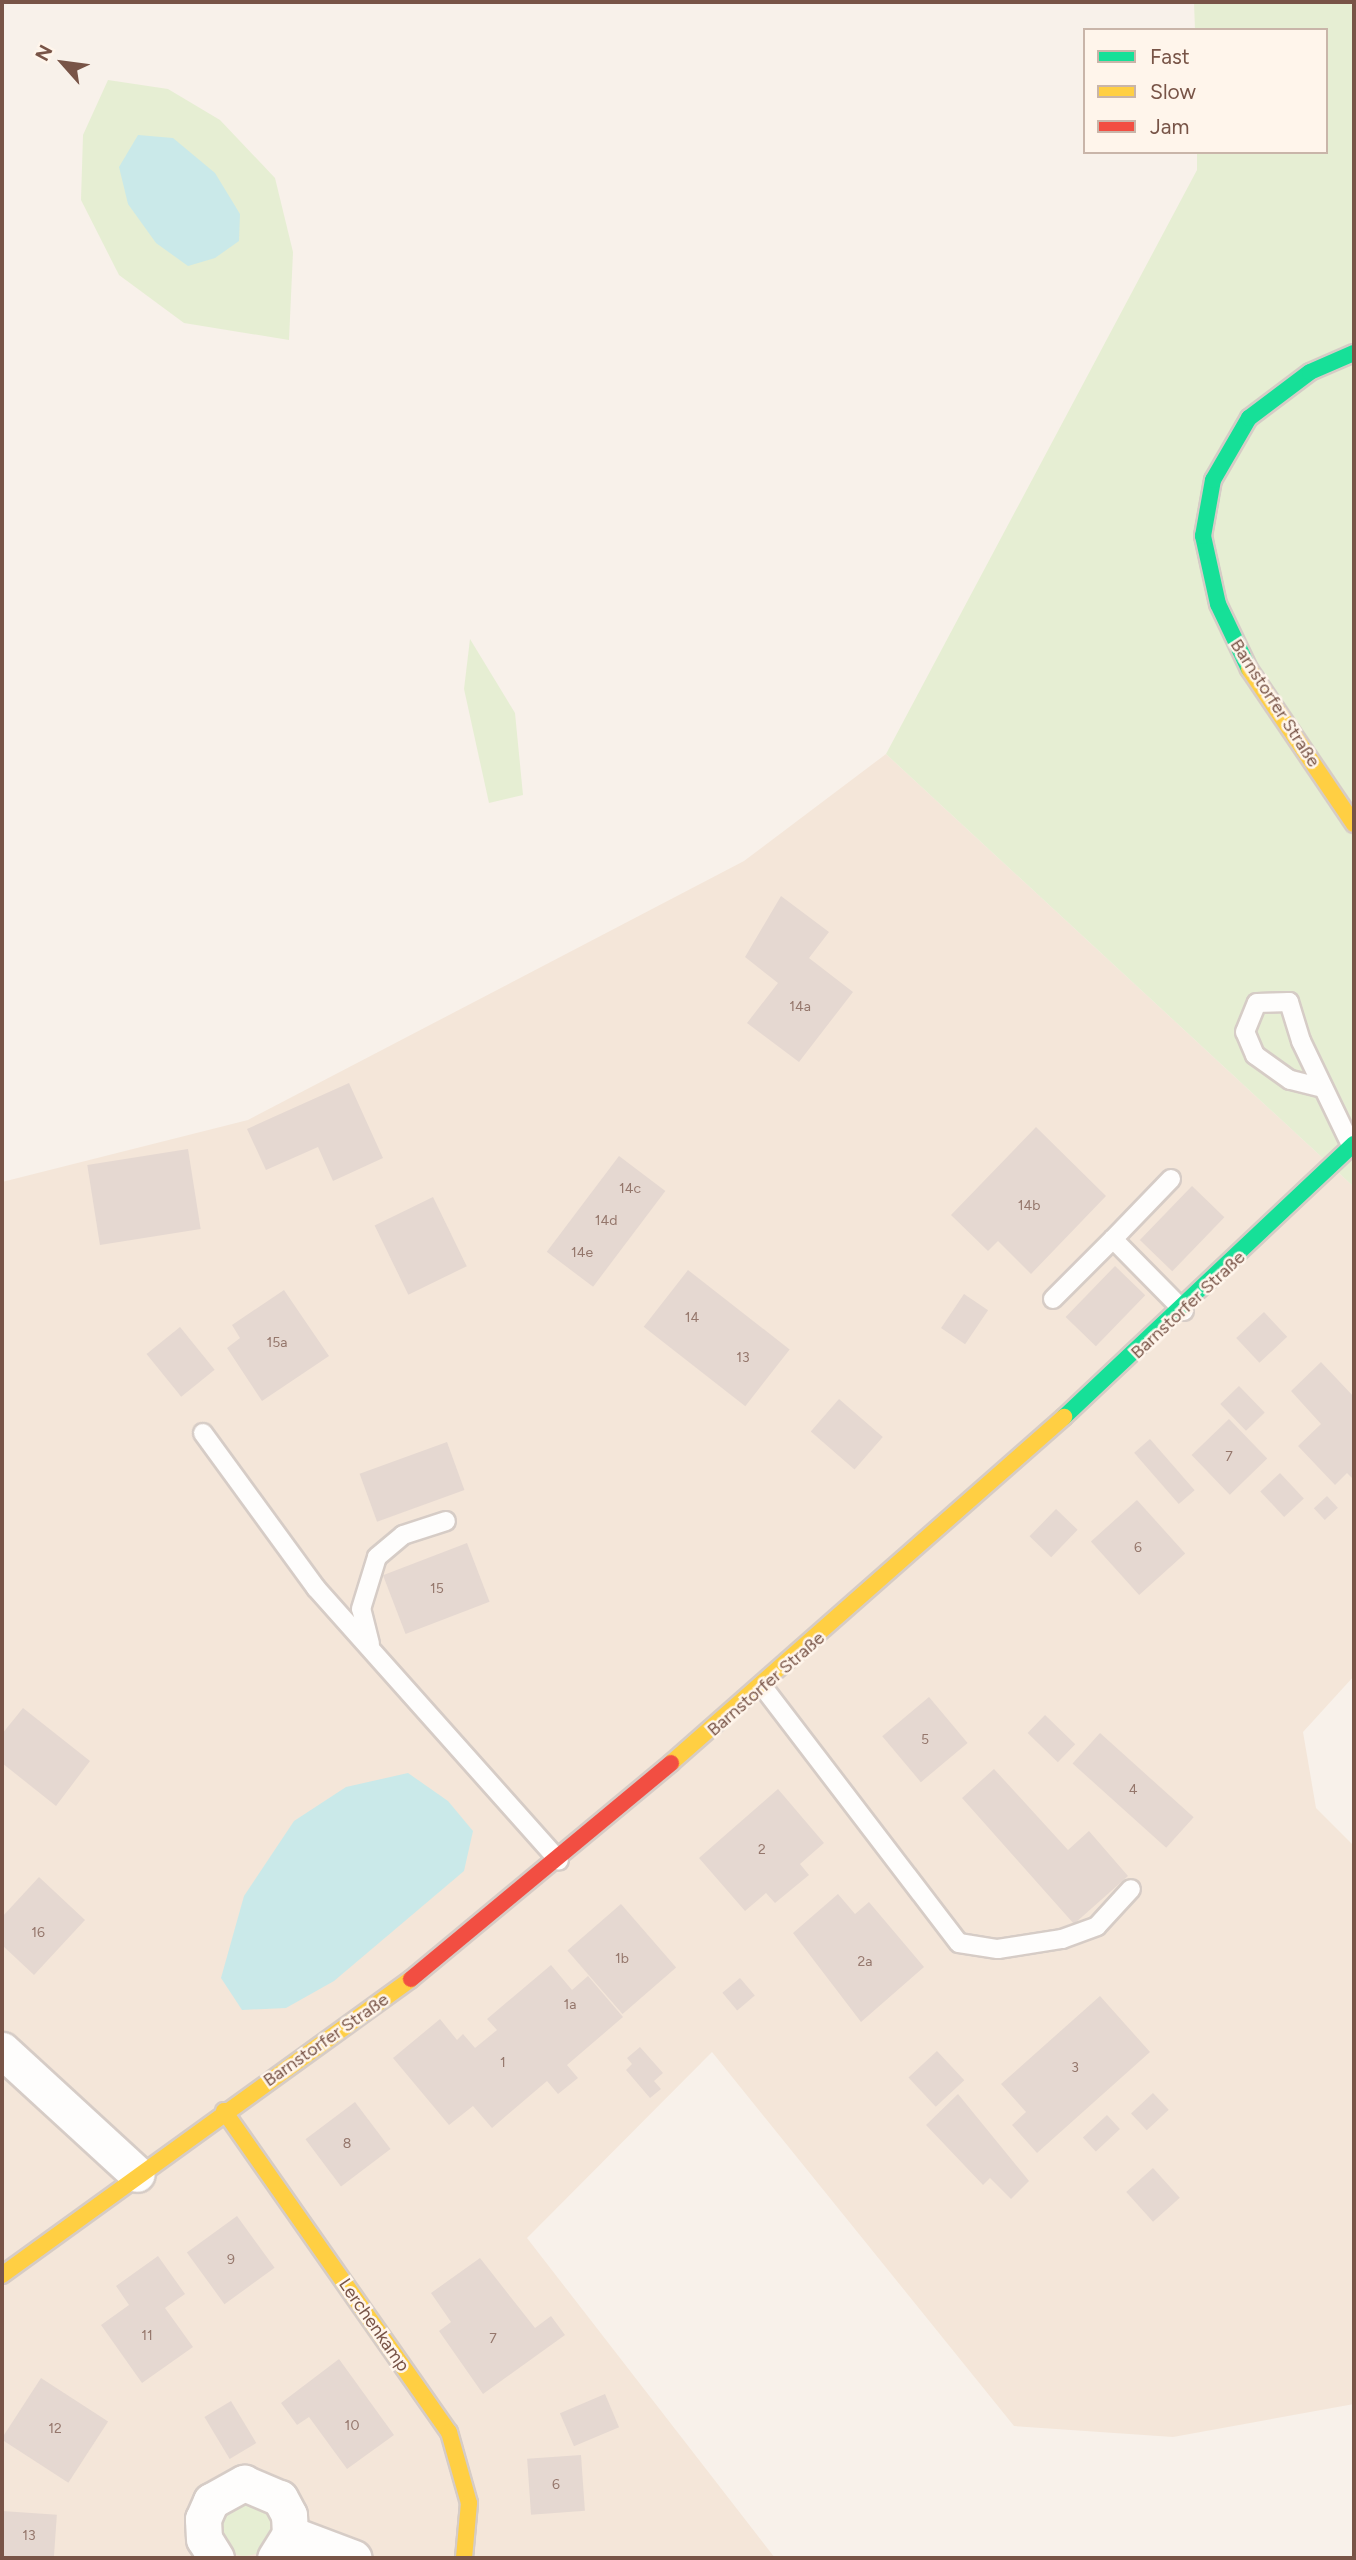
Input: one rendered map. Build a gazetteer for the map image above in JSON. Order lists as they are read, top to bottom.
{
  "streets": {
    "street": ["Barnstorfer Straße", "Lerchenkamp"]
  },
  "crossings": [
    ["Barnstorfer Straße", "Lerchenkamp"]
  ],
  "house_numbers": [
    "14a",
    "14c",
    "14b",
    "14d",
    "14e",
    "14",
    "15a",
    "13",
    "7",
    "6",
    "15",
    "5",
    "4",
    "2",
    "16",
    "1b",
    "2a",
    "1a",
    "1",
    "3",
    "8",
    "9",
    "11",
    "7",
    "10",
    "12",
    "6",
    "13"
  ],
  "legend": ["Fast", "Slow", "Jam"],
  "north": "top left"
}
